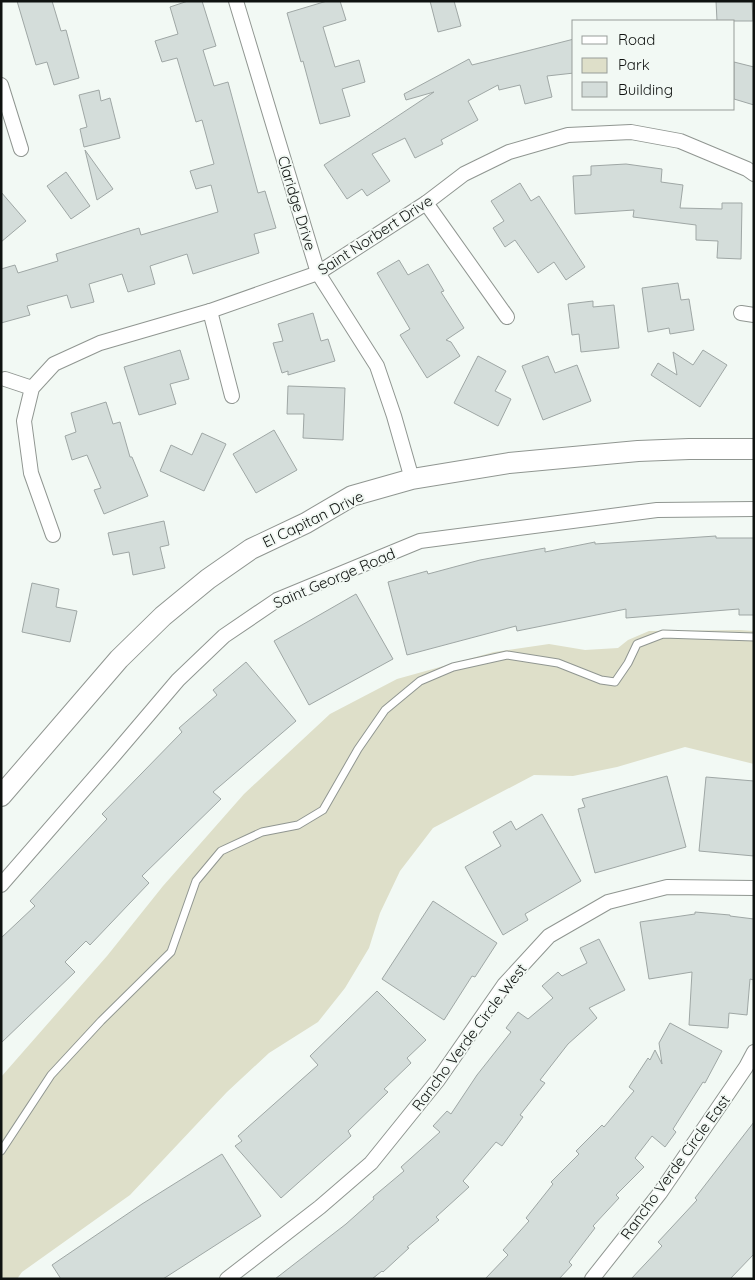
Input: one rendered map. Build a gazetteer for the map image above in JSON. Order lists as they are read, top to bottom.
{
  "streets": {
    "street": [
      "Claridge Drive",
      "Saint Norbert Drive",
      "El Capitan Drive",
      "Saint George Road",
      "Rancho Verde Circle West",
      "Rancho Verde Circle East"
    ]
  },
  "crossings": [
    ["Claridge Drive", "Saint Norbert Drive"],
    ["Claridge Drive", "El Capitan Drive"]
  ],
  "legend": ["Road", "Park", "Building"]
}
